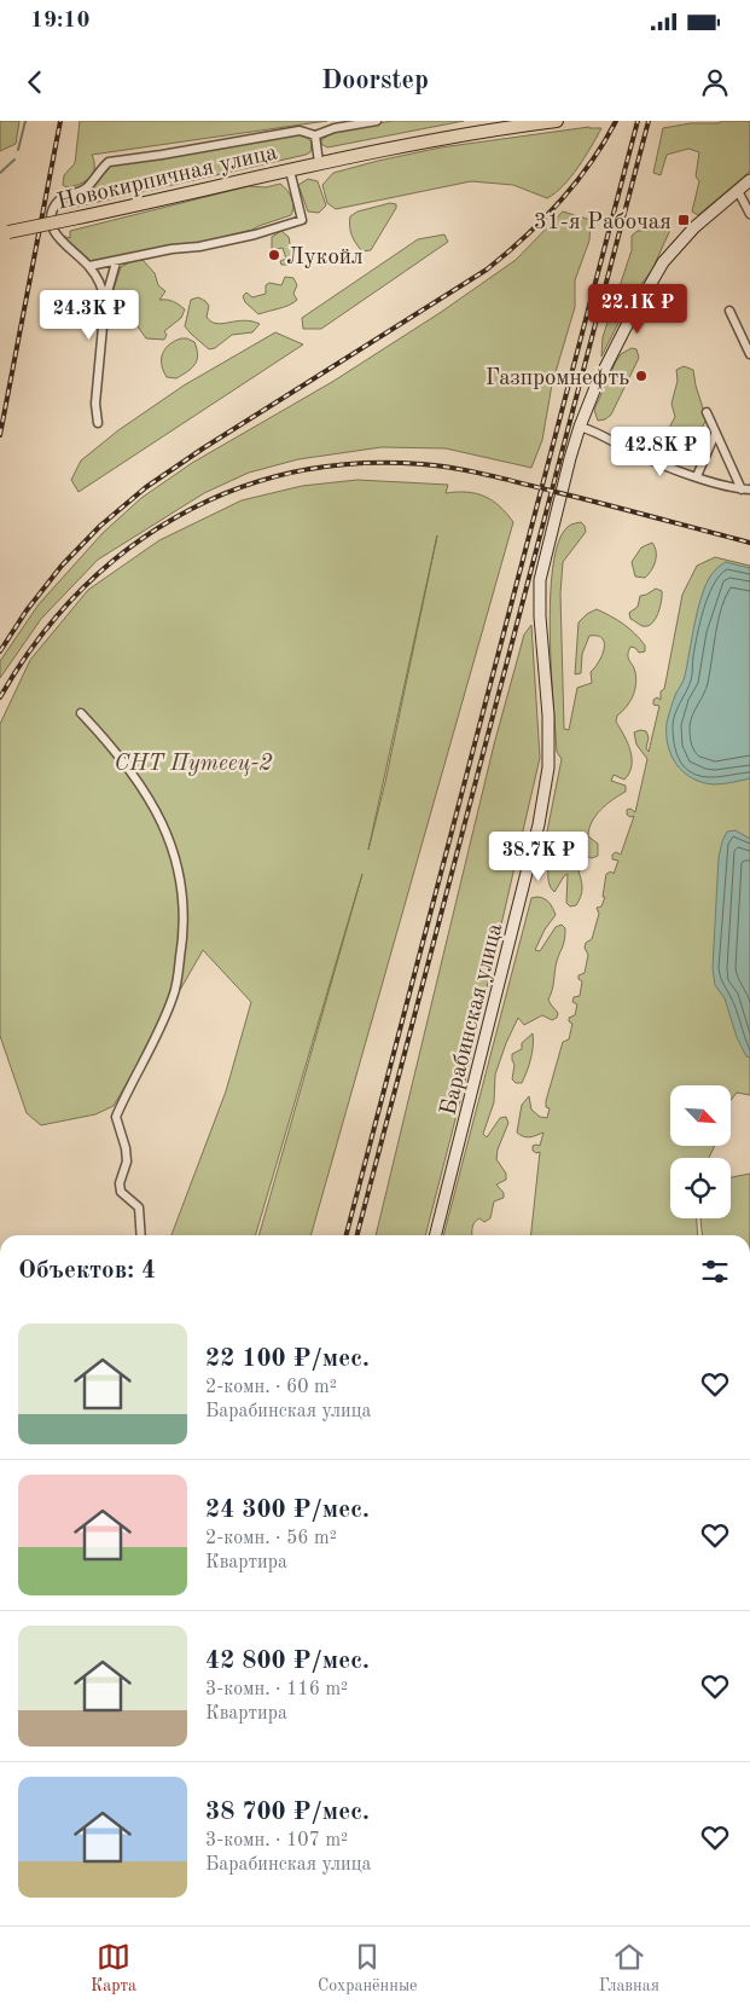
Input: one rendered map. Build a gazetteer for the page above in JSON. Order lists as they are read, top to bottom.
{
  "streets": {
    "main road": ["Новокирпичная улица", "Барабинская улица"]
  },
  "parks": ["СНТ Путеец-2"],
  "places": {
    "transit": ["31-я Рабочая"],
    "other": ["Лукойл", "Газпромнефть"]
  },
  "north": "bottom right",
  "page": {
    "status": "19:10",
    "header": "Doorstep",
    "price": [
      "22.1K ₽",
      "24.3K ₽",
      "42.8K ₽",
      "38.7K ₽"
    ],
    "heading": "Объектов: 4",
    "list": [
      {
        "name": "22 100 ₽/мес.",
        "note": "2-комн. · 60 m² · Барабинская улица"
      },
      {
        "name": "24 300 ₽/мес.",
        "note": "2-комн. · 56 m² · Квартира"
      },
      {
        "name": "42 800 ₽/мес.",
        "note": "3-комн. · 116 m² · Квартира"
      },
      {
        "name": "38 700 ₽/мес.",
        "note": "3-комн. · 107 m² · Барабинская улица"
      }
    ],
    "tabs": ["Карта", "Сохранённые", "Главная"]
  }
}
